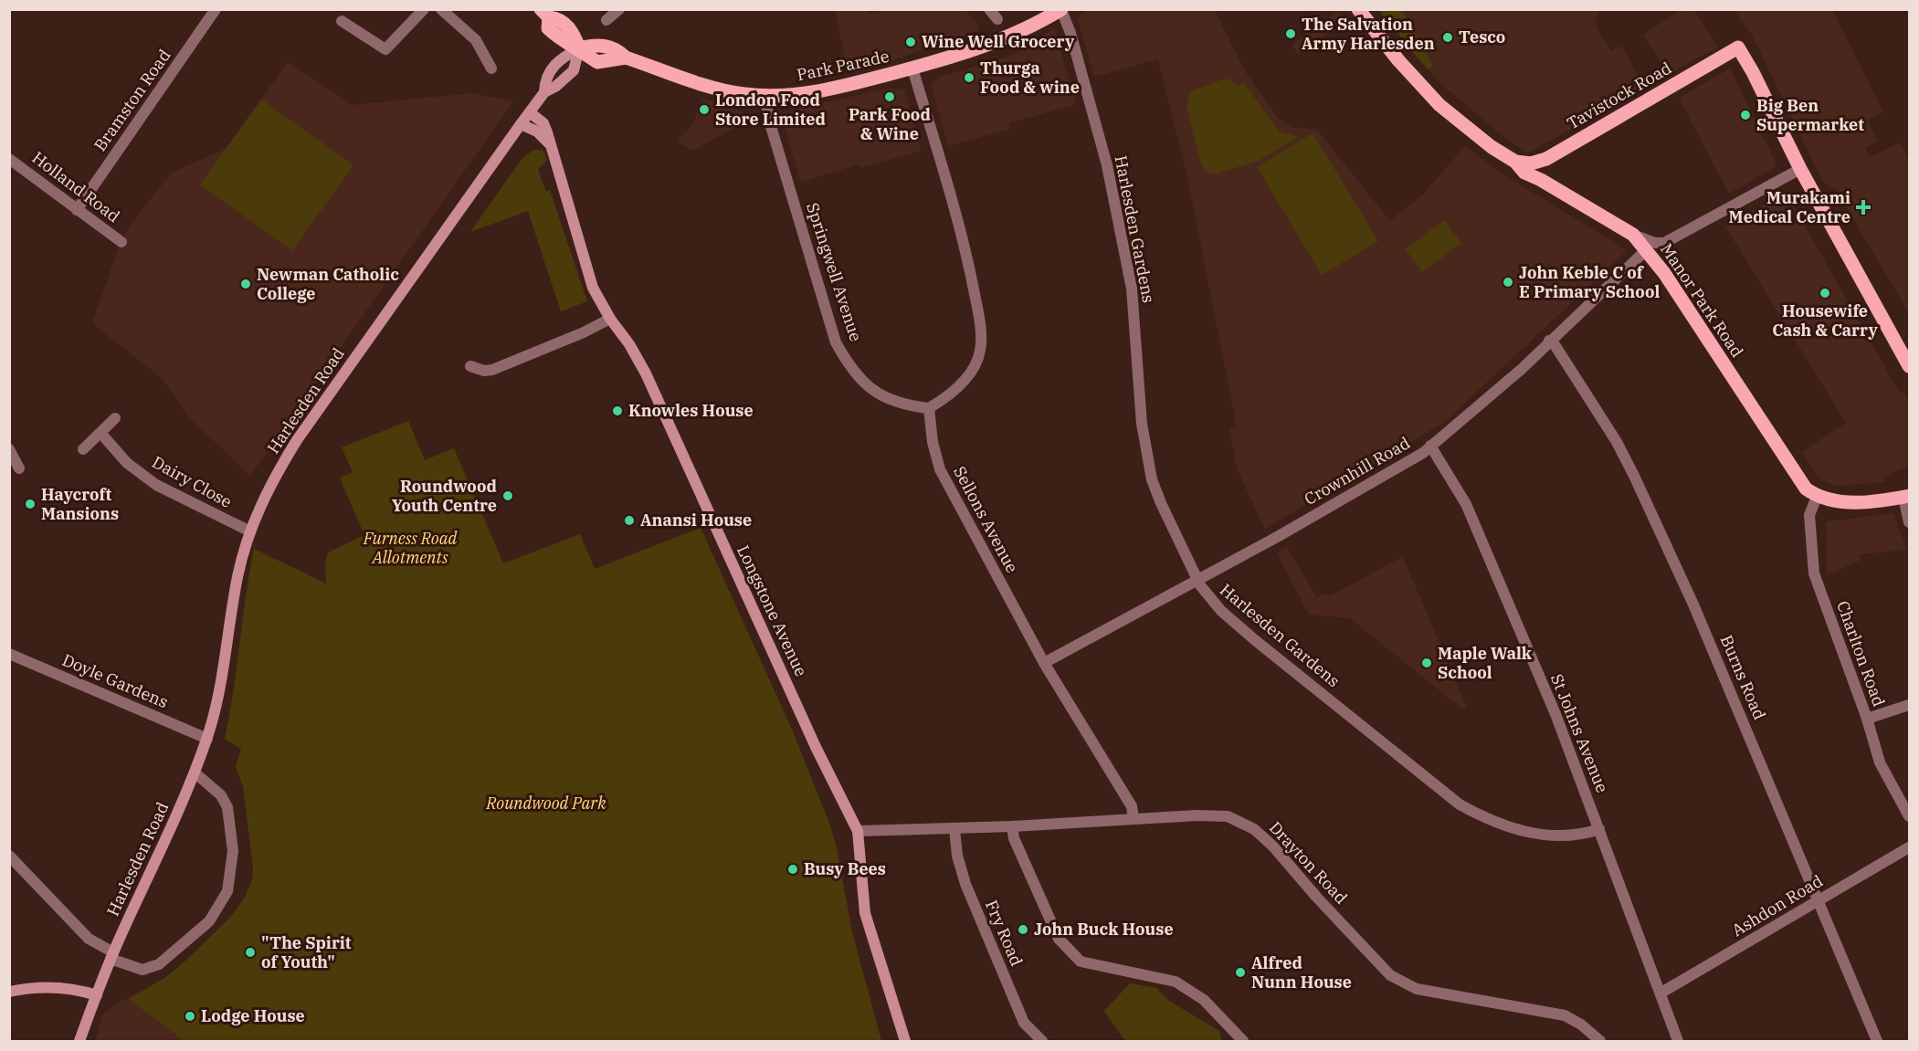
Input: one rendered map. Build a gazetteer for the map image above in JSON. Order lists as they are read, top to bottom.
{
  "streets": {
    "main road": ["Park Parade", "Tavistock Road", "Manor Park Road"],
    "street": [
      "Bramston Road",
      "Holland Road",
      "Harlesden Gardens",
      "Springwell Avenue",
      "Harlesden Road",
      "Crownhill Road",
      "Dairy Close",
      "Sellons Avenue",
      "Longstone Avenue",
      "Charlton Road",
      "Burns Road",
      "Doyle Gardens",
      "St Johns Avenue",
      "Drayton Road",
      "Ashdon Road",
      "Fry Road"
    ]
  },
  "crossings": [
    ["Park Parade", "Harlesden Gardens"],
    ["Park Parade", "Springwell Avenue"],
    ["Park Parade", "Harlesden Road"],
    ["Tavistock Road", "Manor Park Road"],
    ["Bramston Road", "Holland Road"],
    ["Harlesden Gardens", "Crownhill Road"],
    ["Harlesden Gardens", "St Johns Avenue"],
    ["Springwell Avenue", "Sellons Avenue"],
    ["Manor Park Road", "Crownhill Road"],
    ["Manor Park Road", "Charlton Road"],
    ["Harlesden Road", "Dairy Close"],
    ["Harlesden Road", "Longstone Avenue"],
    ["Harlesden Road", "Doyle Gardens"],
    ["Crownhill Road", "Sellons Avenue"],
    ["Crownhill Road", "Burns Road"],
    ["Crownhill Road", "St Johns Avenue"],
    ["Sellons Avenue", "Drayton Road"],
    ["Longstone Avenue", "Drayton Road"],
    ["Burns Road", "Ashdon Road"],
    ["St Johns Avenue", "Ashdon Road"],
    ["Drayton Road", "Fry Road"]
  ],
  "parks": ["Furness Road Allotments", "Roundwood Park"],
  "places": {
    "other": [
      "The Salvation Army Harlesden",
      "Tesco",
      "Wine Well Grocery",
      "Thurga Food & wine",
      "Park Food & Wine",
      "London Food Store Limited",
      "Big Ben Supermarket",
      "John Keble C of E Primary School",
      "Newman Catholic College",
      "Housewife Cash & Carry",
      "Knowles House",
      "Roundwood Youth Centre",
      "Haycroft Mansions",
      "Anansi House",
      "Maple Walk School",
      "Busy Bees",
      "John Buck House",
      "\"The Spirit of Youth\"",
      "Alfred Nunn House",
      "Lodge House"
    ],
    "health": ["Murakami Medical Centre"]
  }
}
